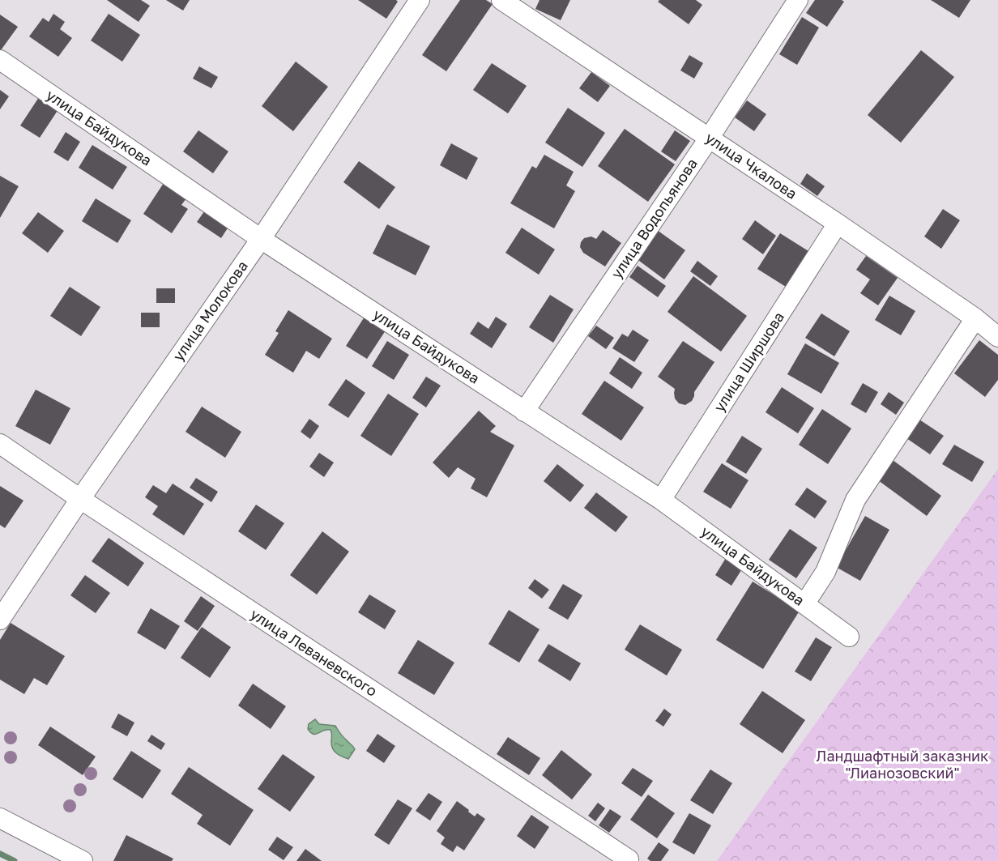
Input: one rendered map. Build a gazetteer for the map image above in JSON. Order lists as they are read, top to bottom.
{
  "streets": {
    "street": [
      "улица Байдукова",
      "улица Чкалова",
      "улица Водопьянова",
      "улица Молокова",
      "улица Ширшова",
      "улица Леваневского"
    ]
  },
  "crossings": [
    ["улица Байдукова", "улица Водопьянова"],
    ["улица Байдукова", "улица Молокова"],
    ["улица Байдукова", "улица Ширшова"],
    ["улица Чкалова", "улица Водопьянова"],
    ["улица Чкалова", "улица Ширшова"],
    ["улица Молокова", "улица Леваневского"]
  ],
  "parks": ["Ландшафтный заказник \"Лианозовский\""]
}
